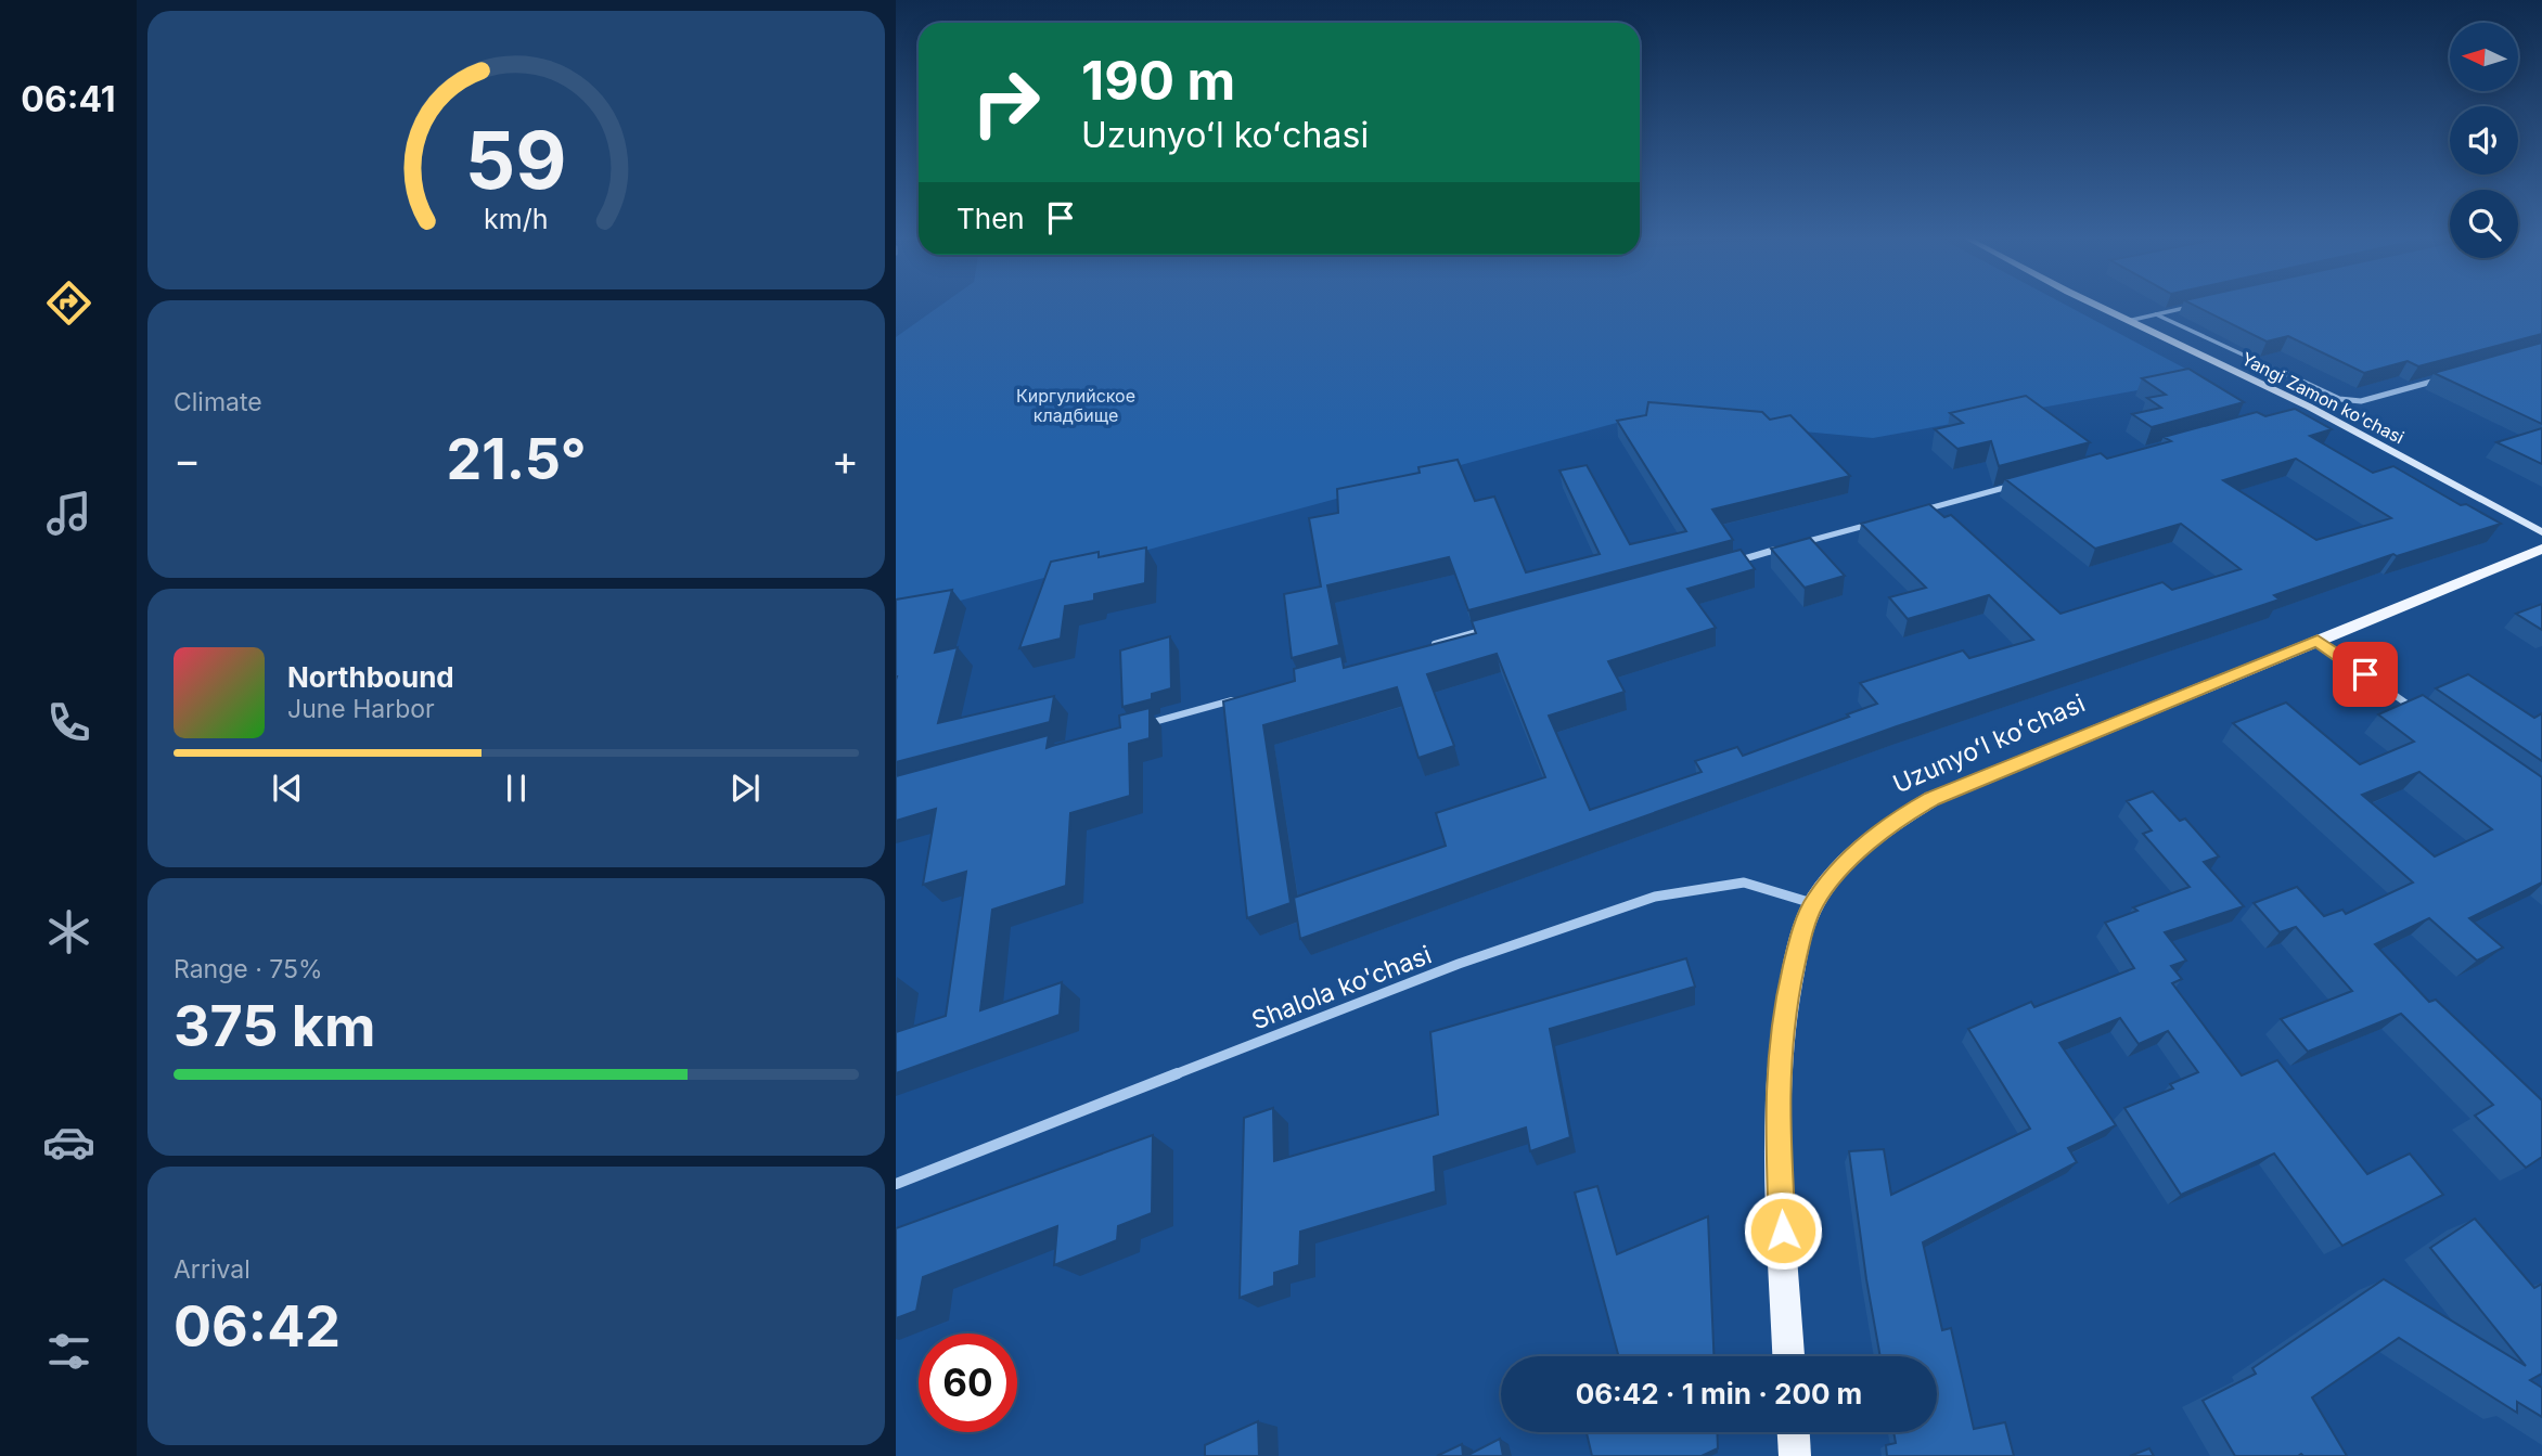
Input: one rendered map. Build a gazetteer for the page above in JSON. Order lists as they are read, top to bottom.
{
  "streets": {
    "main road": ["Uzunyoʻl koʻchasi"],
    "street": ["Yangi Zamon ko'chasi", "Shalola ko'chasi"]
  },
  "crossings": [
    ["Uzunyoʻl koʻchasi", "Shalola ko'chasi"]
  ],
  "parks": ["Киргулийское кладбище"],
  "north": "left",
  "page": {
    "tabs": "06:41",
    "turn": ["190 m", "Uzunyoʻl koʻchasi"],
    "then": "Then",
    "tile": [
      "Climate",
      ["Range · 75%", "375 km"],
      ["Arrival", "06:42"]
    ],
    "heat": ["−", "21.5°", "+"],
    "song": ["Northbound", "June Harbor"],
    "limit": "60",
    "trip": "06:42 · 1 min · 200 m",
    "gauge": ["59", "km/h"]
  }
}
